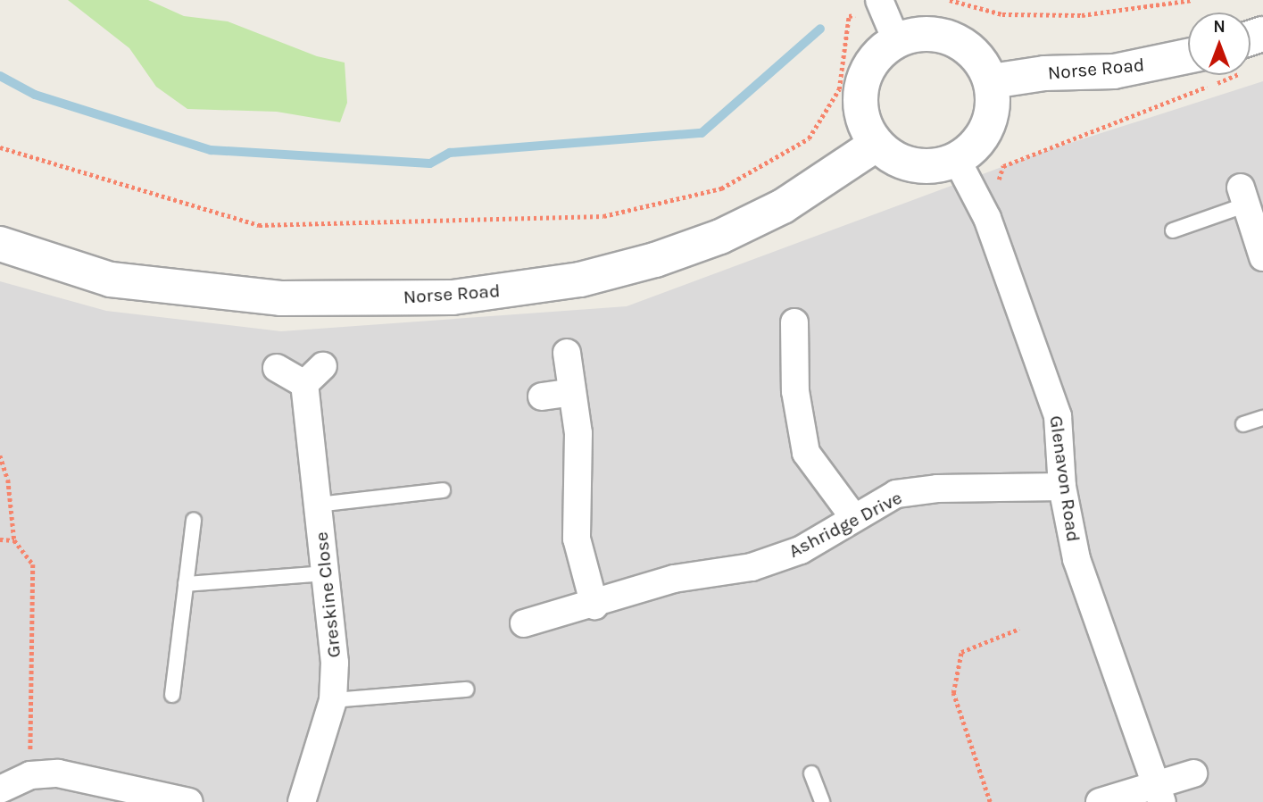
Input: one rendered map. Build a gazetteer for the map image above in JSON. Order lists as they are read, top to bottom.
{
  "streets": {
    "street": [
      "Norse Road",
      "Glenavon Road",
      "Ashridge Drive",
      "Greskine Close"
    ]
  },
  "crossings": [
    ["Norse Road", "Glenavon Road"],
    ["Glenavon Road", "Ashridge Drive"]
  ],
  "north": "top"
}
